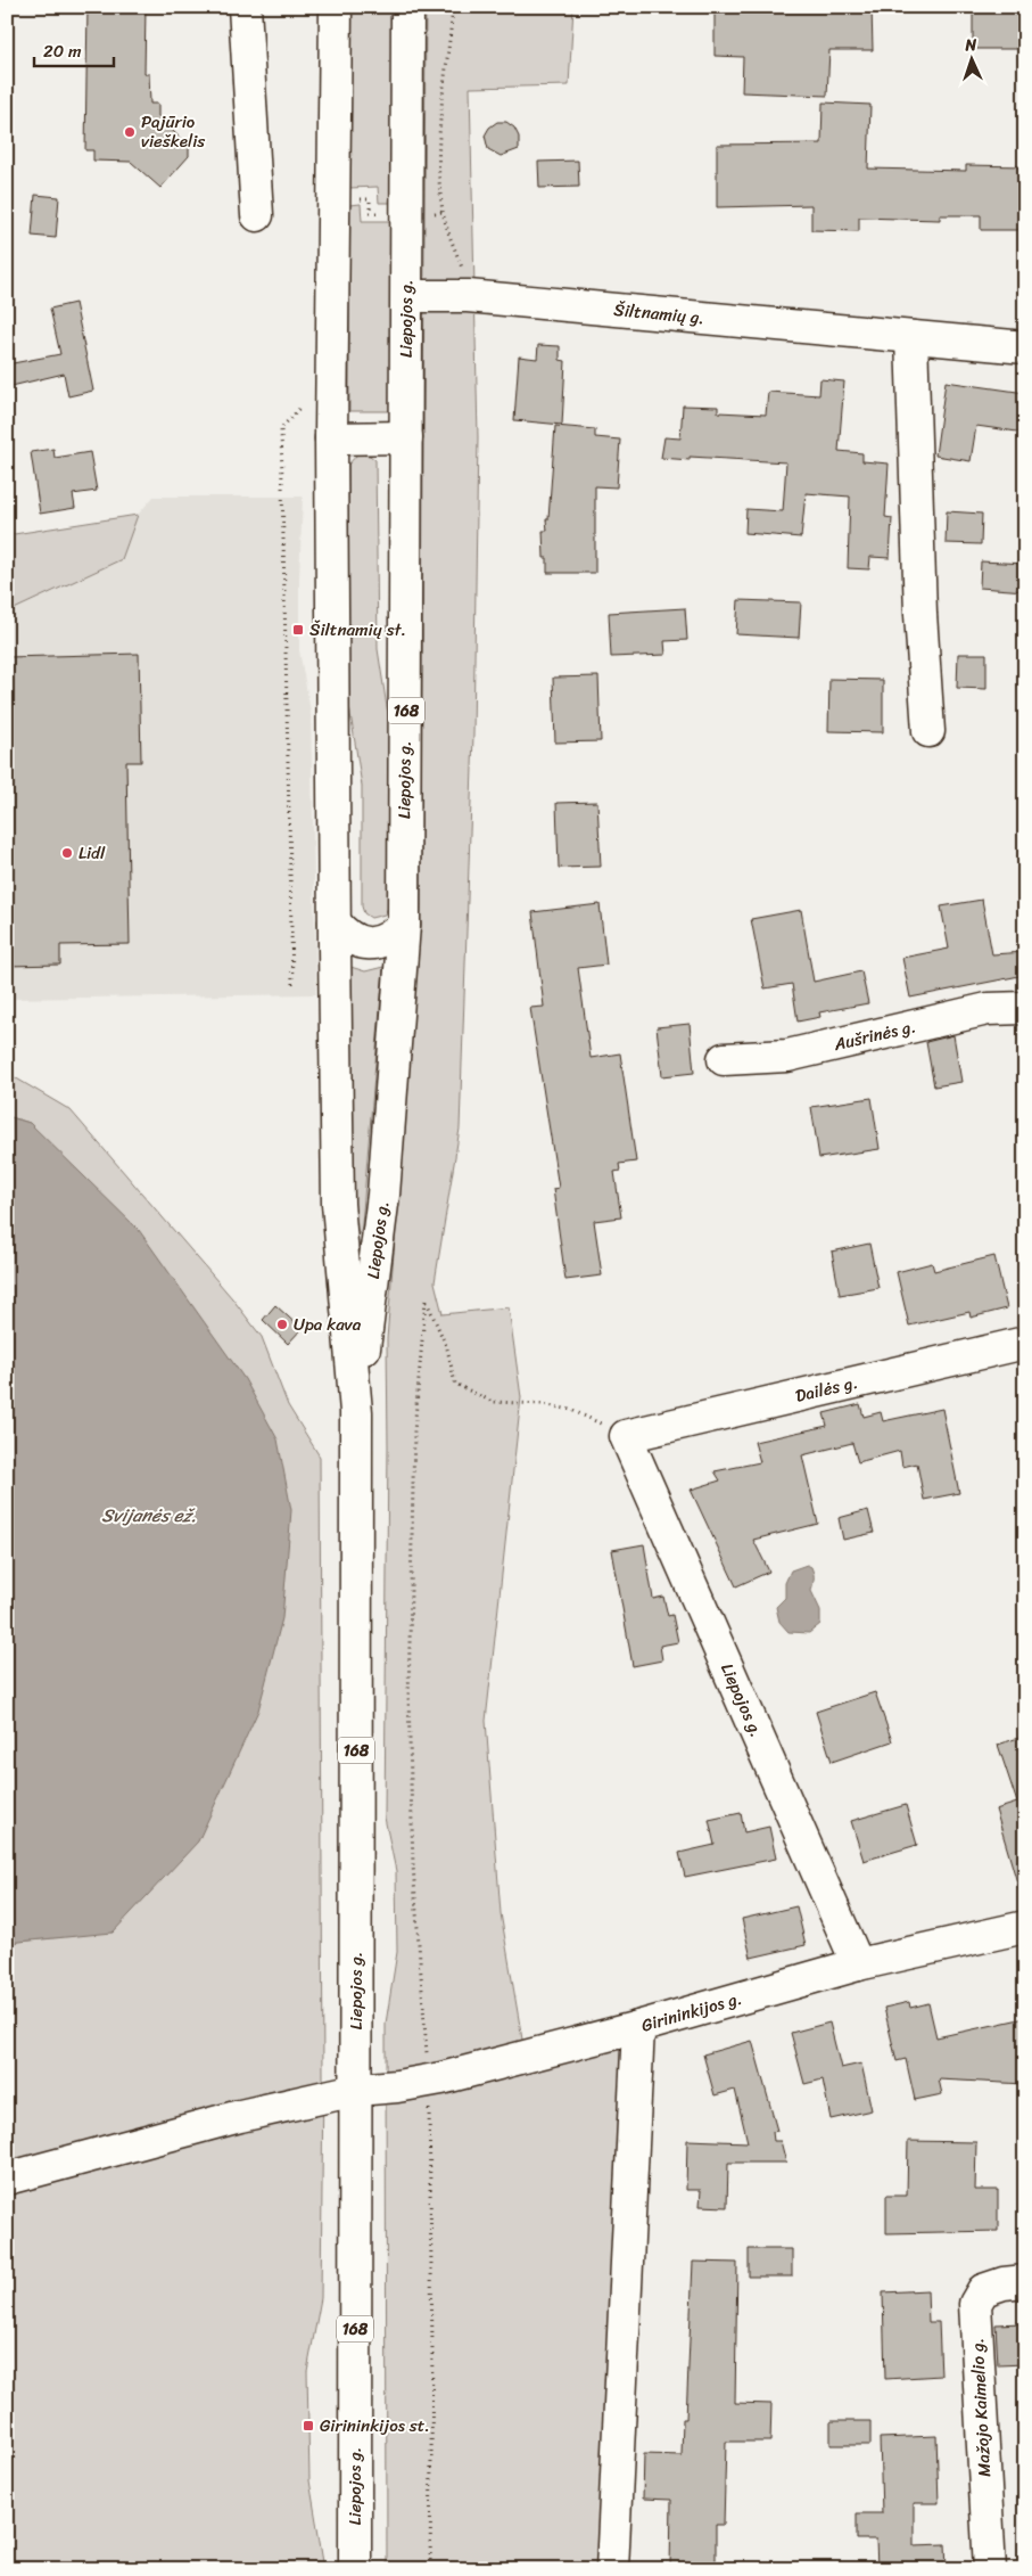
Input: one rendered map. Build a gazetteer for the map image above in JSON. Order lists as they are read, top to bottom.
{
  "streets": {
    "main road": [
      "Šiltnamių g.",
      "Liepojos g.",
      "168",
      "Aušrinės g.",
      "Dailės g.",
      "Girininkijos g.",
      "Mažojo Kaimelio g."
    ]
  },
  "crossings": [
    ["Šiltnamių g.", "Liepojos g."],
    ["Liepojos g.", "Dailės g."],
    ["Liepojos g.", "Girininkijos g."]
  ],
  "water": ["Svijanės ež."],
  "places": {
    "other": ["Pajūrio vieškelis", "Lidl", "Upa kava"],
    "transit": ["Šiltnamių st.", "Girininkijos st."]
  },
  "scale_bar": "20 m",
  "north": "top"
}
